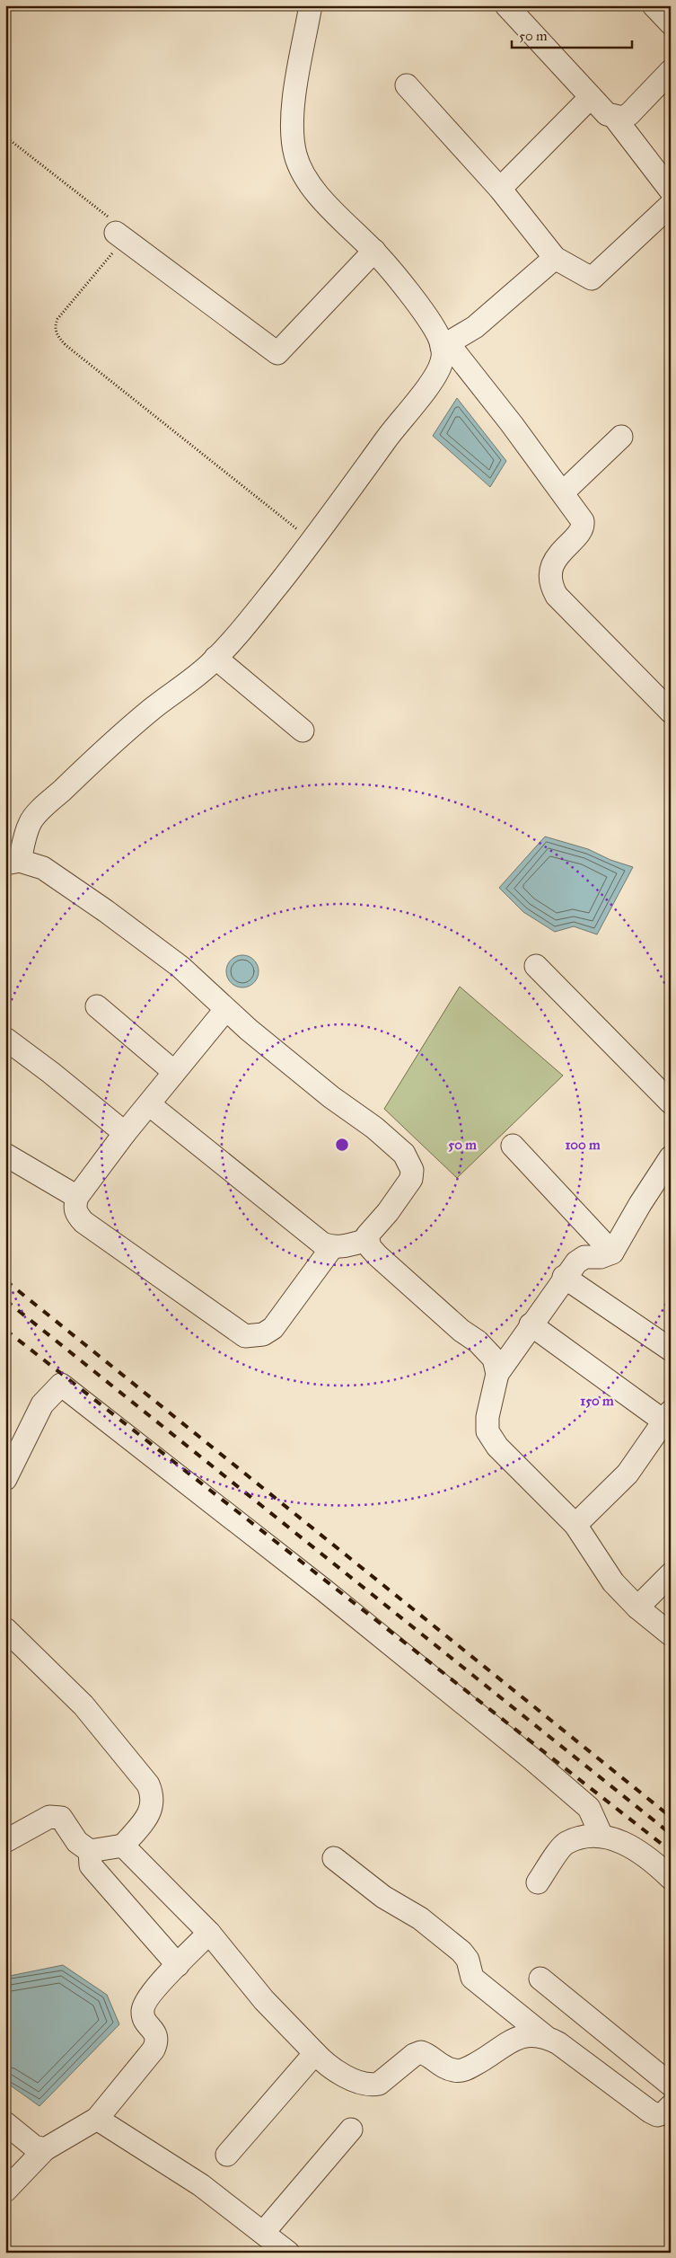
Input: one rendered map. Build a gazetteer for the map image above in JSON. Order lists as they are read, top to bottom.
{
  "scale_bar": "50 m",
  "rings": ["50 m", "100 m", "150 m"]
}
